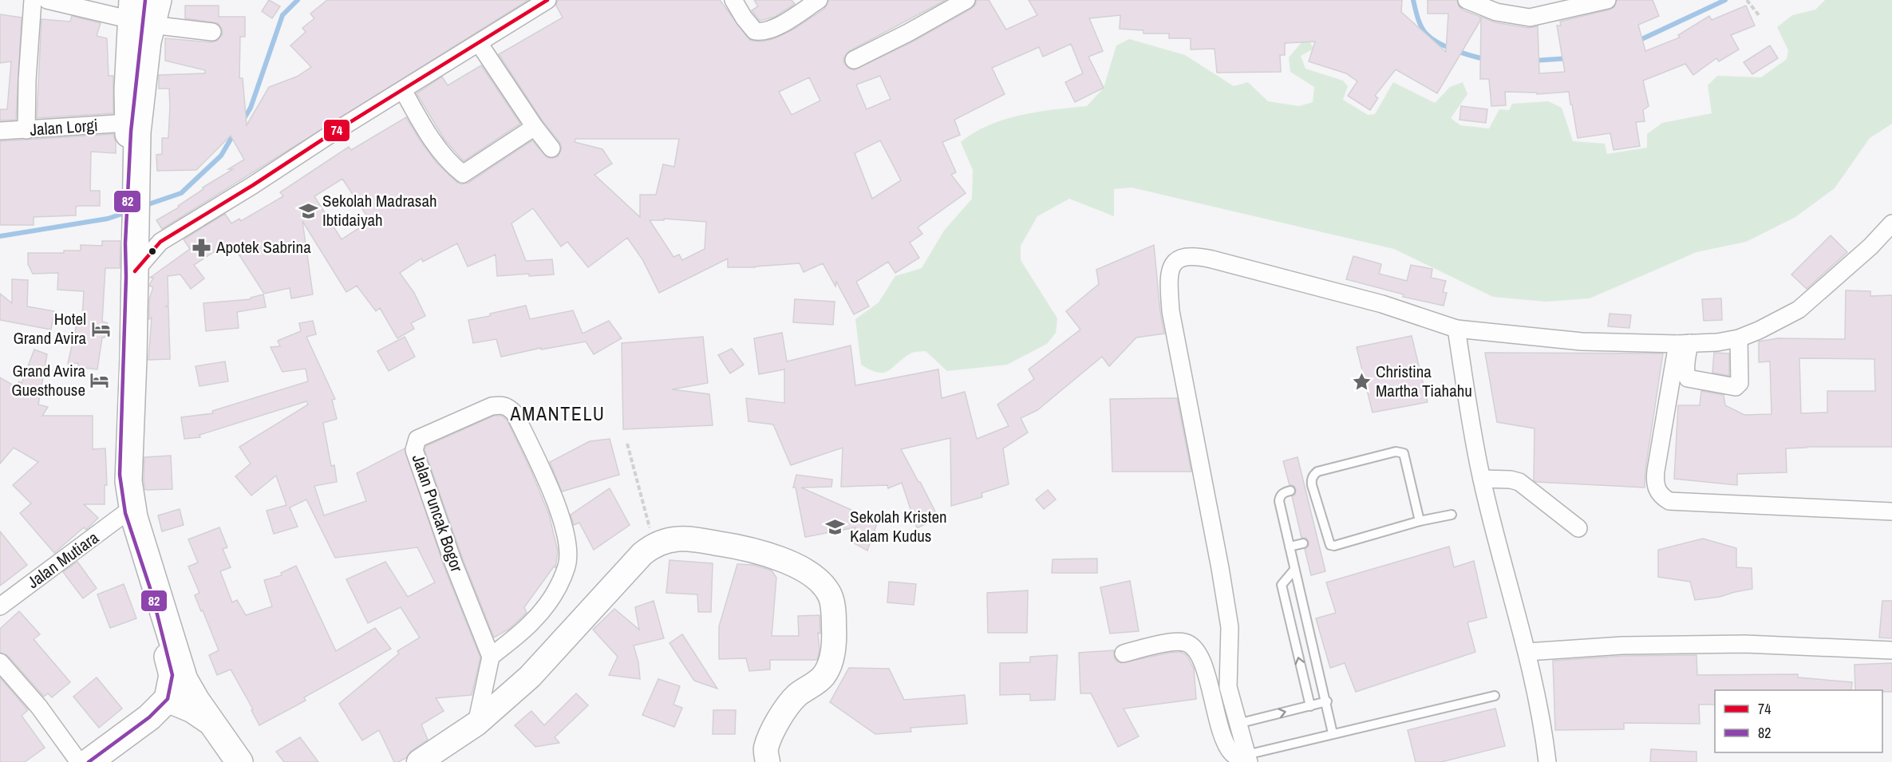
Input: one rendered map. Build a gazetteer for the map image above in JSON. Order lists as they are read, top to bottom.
{
  "streets": {
    "street": ["Jalan Lorgi", "Jalan Puncak Bogor", "Jalan Mutiara"]
  },
  "districts": ["AMANTELU"],
  "places": {
    "school or university": ["Sekolah Madrasah Ibtidaiyah", "Sekolah Kristen Kalam Kudus"],
    "pharmacy": ["Apotek Sabrina"],
    "hotel": ["Hotel Grand Avira", "Grand Avira Guesthouse"],
    "place": ["Christina Martha Tiahahu"]
  },
  "lines": ["transit line 74", "transit line 82"],
  "legend": ["74", "82"]
}
